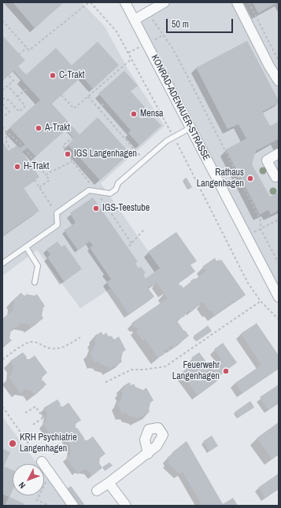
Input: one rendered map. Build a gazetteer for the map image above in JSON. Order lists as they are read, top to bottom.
{
  "streets": {
    "street": ["KONRAD-ADENAUER-STRASSE"]
  },
  "places": [
    "C-Trakt",
    "Mensa",
    "A-Trakt",
    "IGS Langenhagen",
    "H-Trakt",
    "Rathaus Langenhagen",
    "IGS-Teestube",
    "Feuerwehr Langenhagen",
    "KRH Psychiatrie Langenhagen"
  ],
  "scale_bar": "50 m",
  "north": "bottom left"
}
